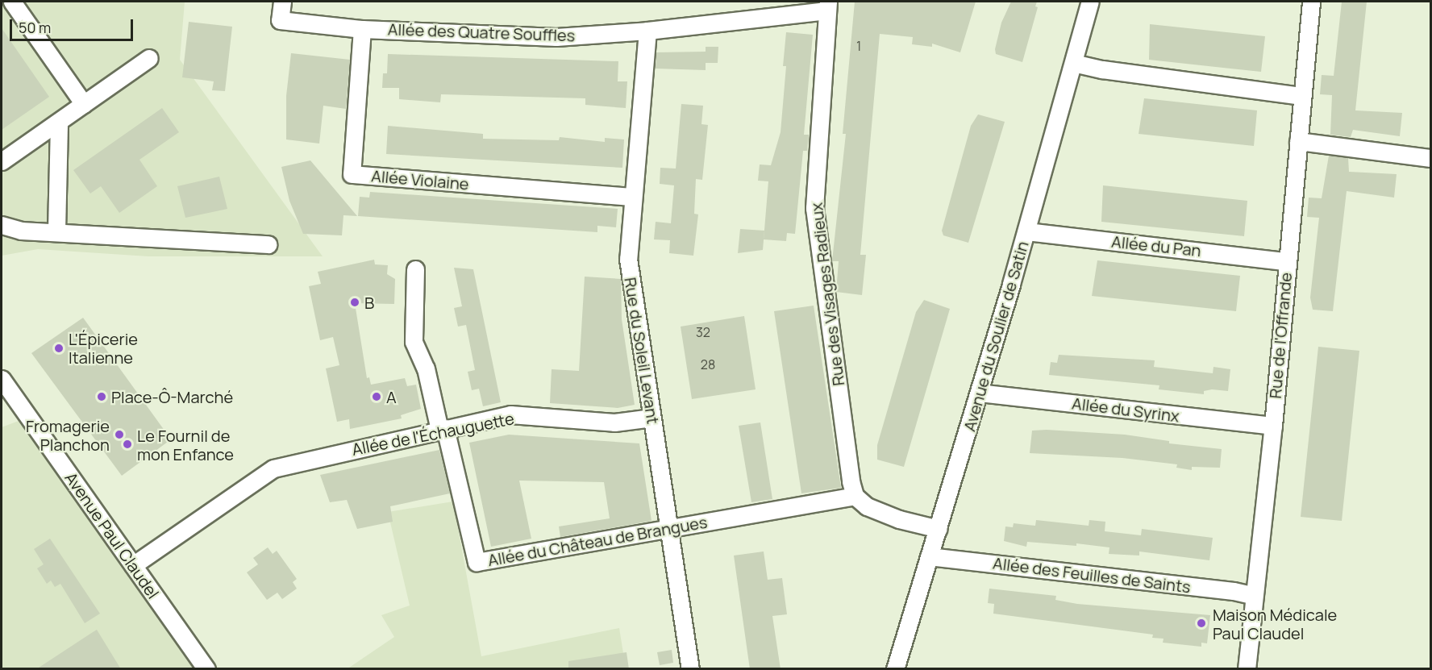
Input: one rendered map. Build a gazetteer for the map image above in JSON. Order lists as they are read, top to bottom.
{
  "streets": {
    "street": [
      "Allée des Quatre Souffles",
      "Allée Violaine",
      "Allée du Pan",
      "Rue des Visages Radieux",
      "Rue de l'Offrande",
      "Avenue du Soulier de Satin",
      "Rue du Soleil Levant",
      "Allée du Syrinx",
      "Allée de l'Échauguette",
      "Avenue Paul Claudel",
      "Allée du Château de Brangues",
      "Allée des Feuilles de Saints"
    ]
  },
  "crossings": [
    ["Allée des Quatre Souffles", "Allée Violaine"],
    ["Allée des Quatre Souffles", "Rue des Visages Radieux"],
    ["Allée des Quatre Souffles", "Rue du Soleil Levant"],
    ["Allée Violaine", "Rue du Soleil Levant"],
    ["Allée du Pan", "Rue de l'Offrande"],
    ["Allée du Pan", "Avenue du Soulier de Satin"],
    ["Rue des Visages Radieux", "Allée du Château de Brangues"],
    ["Rue de l'Offrande", "Allée du Syrinx"],
    ["Rue de l'Offrande", "Allée des Feuilles de Saints"],
    ["Avenue du Soulier de Satin", "Allée du Syrinx"],
    ["Avenue du Soulier de Satin", "Allée des Feuilles de Saints"],
    ["Rue du Soleil Levant", "Allée de l'Échauguette"],
    ["Rue du Soleil Levant", "Allée du Château de Brangues"],
    ["Allée de l'Échauguette", "Avenue Paul Claudel"],
    ["Allée de l'Échauguette", "Allée du Château de Brangues"]
  ],
  "places": [
    "B",
    "L'Épicerie Italienne",
    "Place-Ô-Marché",
    "A",
    "Fromagerie Planchon",
    "Le Fournil de mon Enfance",
    "Maison Médicale Paul Claudel"
  ],
  "house_numbers": ["1", "32", "28"],
  "scale_bar": "50 m"
}
